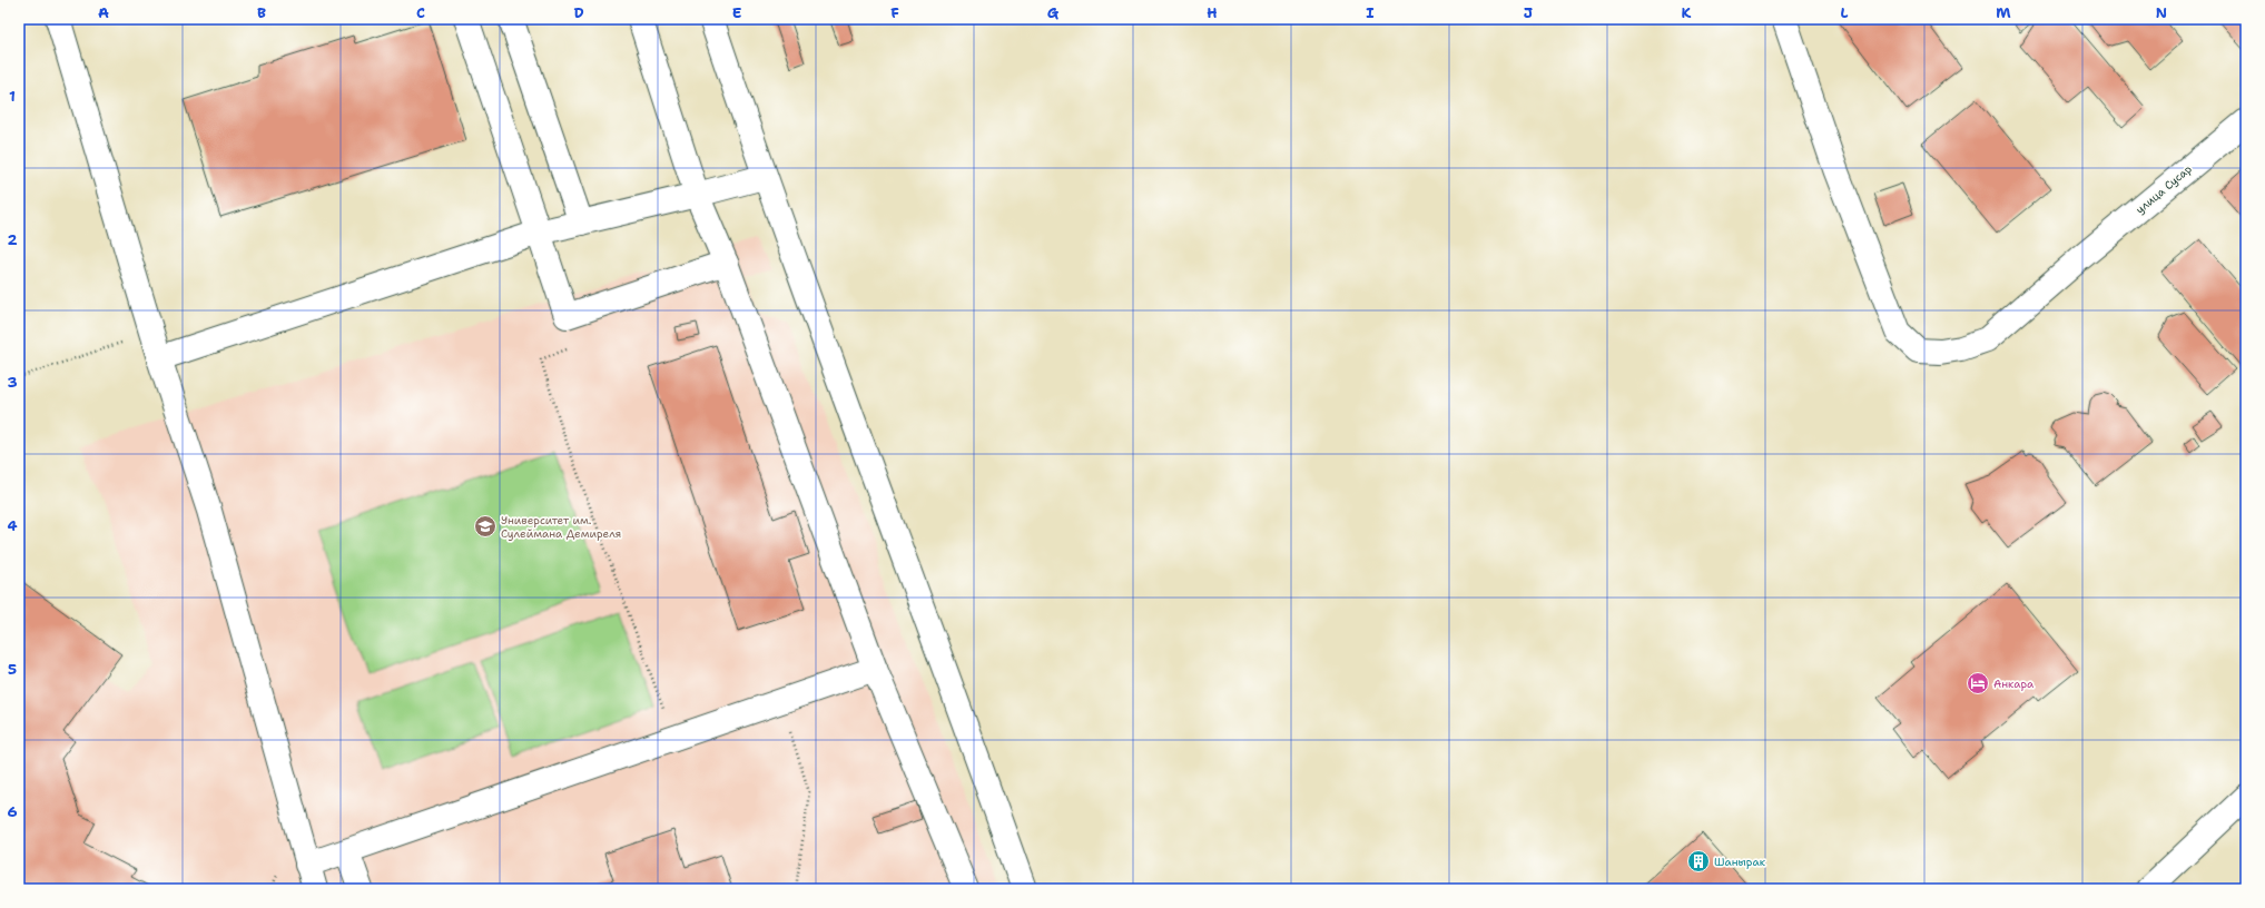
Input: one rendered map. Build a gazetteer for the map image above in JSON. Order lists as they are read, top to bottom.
{
  "streets": {
    "street": ["улица Сусар"]
  },
  "places": {
    "school or university": ["Университет им. Сулеймана Демиреля"],
    "hotel": ["Анкара"],
    "building": ["Шанырак"]
  },
  "grid": {
    "columns": [
      "A",
      "B",
      "C",
      "D",
      "E",
      "F",
      "G",
      "H",
      "I",
      "J",
      "K",
      "L",
      "M",
      "N"
    ],
    "rows": [
      "1",
      "2",
      "3",
      "4",
      "5",
      "6"
    ]
  }
}
